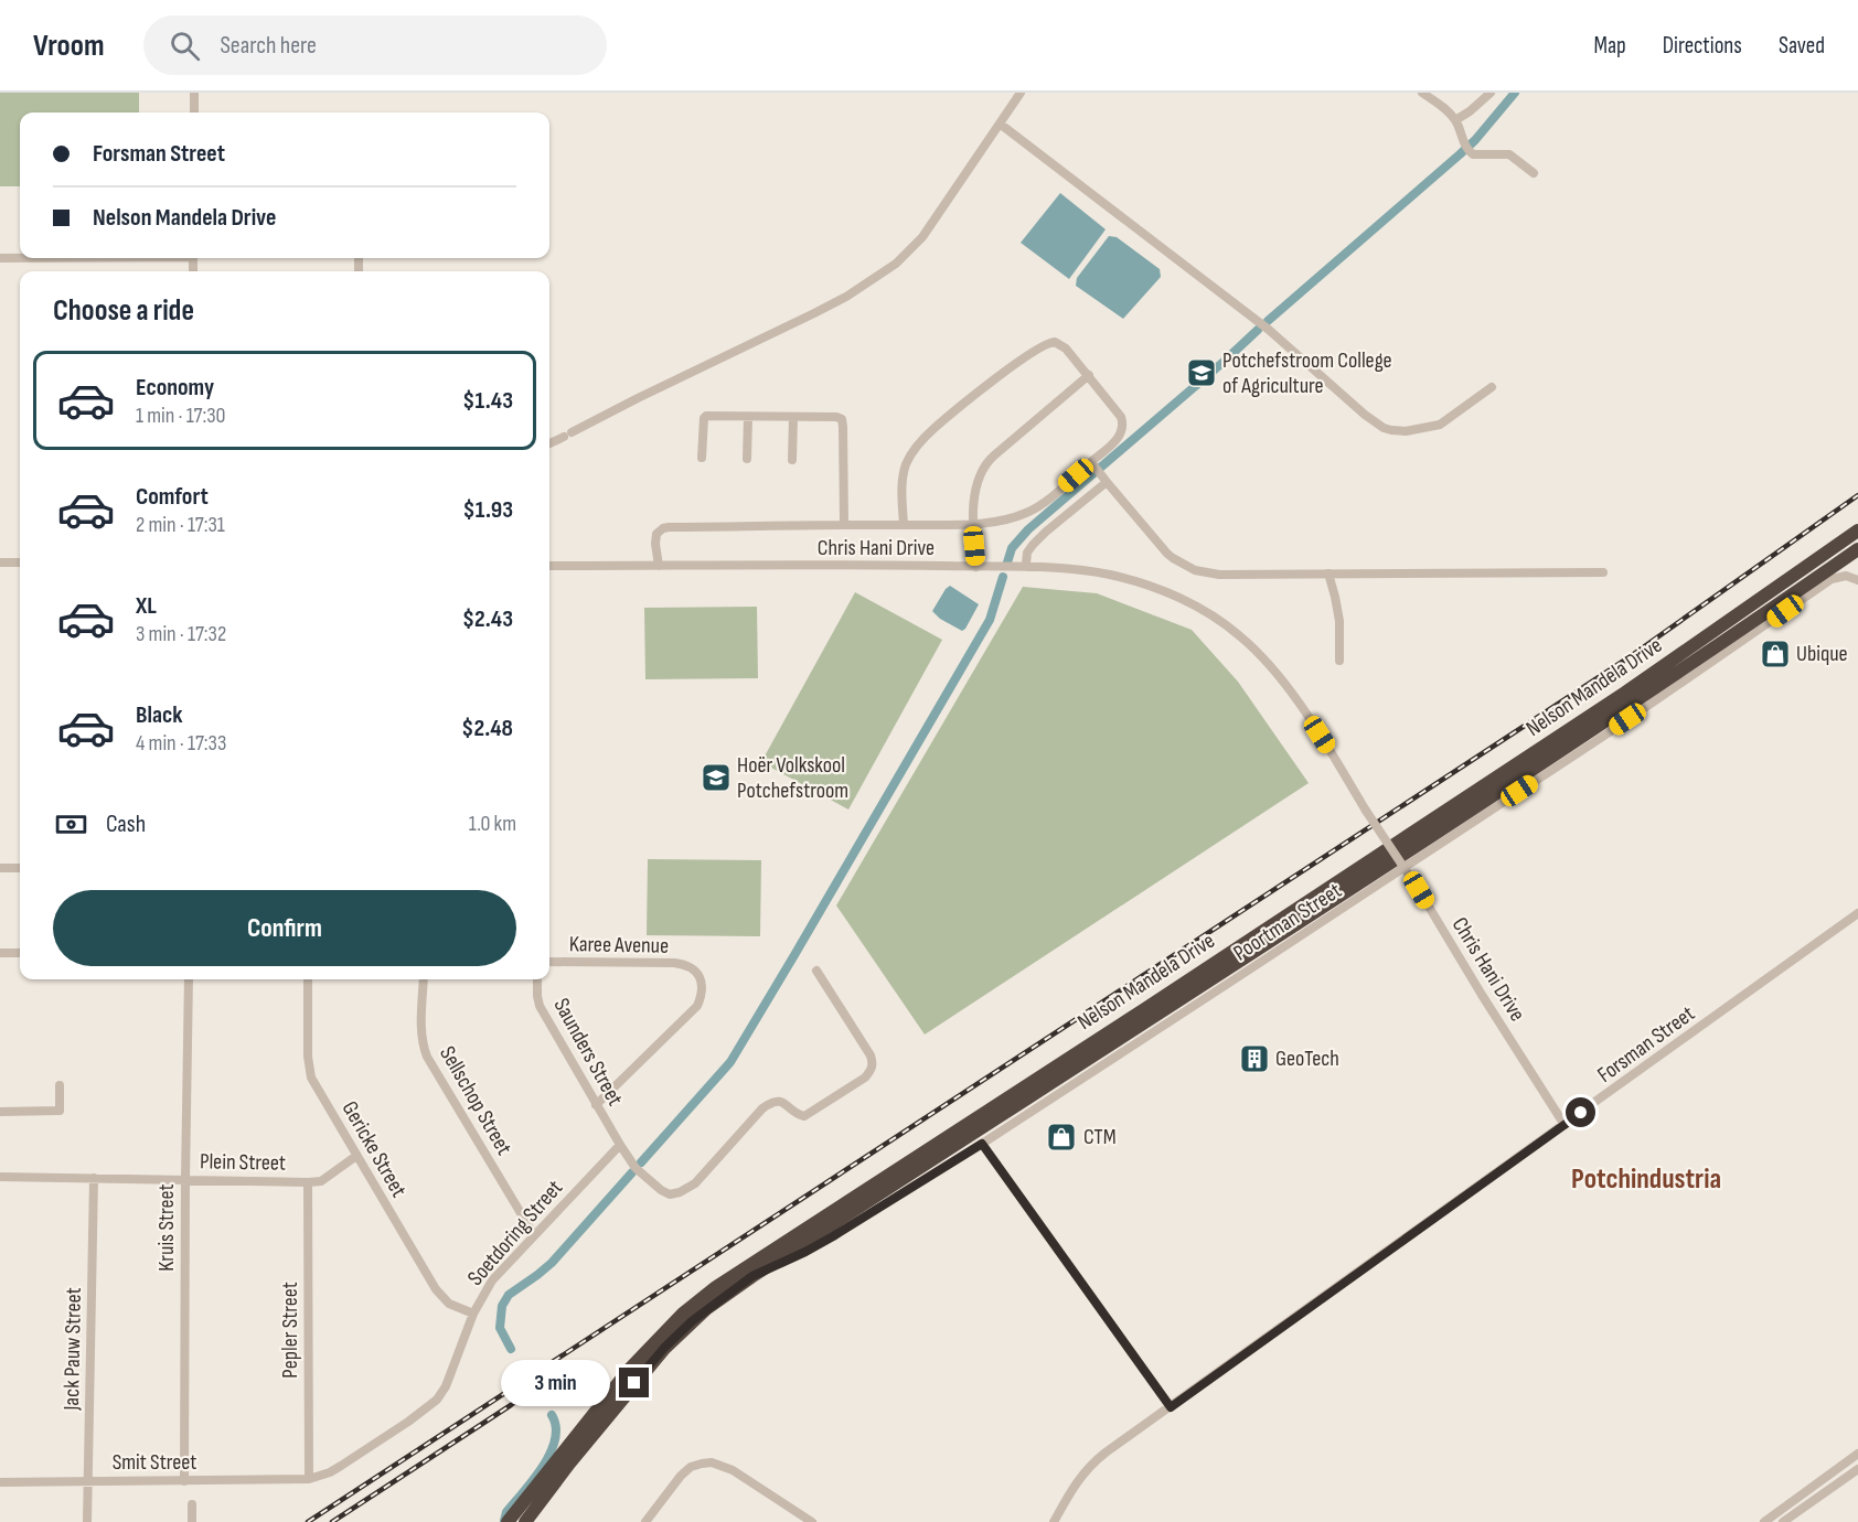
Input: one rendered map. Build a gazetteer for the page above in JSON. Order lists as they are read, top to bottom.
{
  "streets": {
    "highway": ["Nelson Mandela Drive"],
    "street": [
      "Chris Hani Drive",
      "Poortman Street",
      "Karee Avenue",
      "Forsman Street",
      "Saunders Street",
      "Sellschop Street",
      "Gericke Street",
      "Plein Street",
      "Kruis Street",
      "Soetdoring Street",
      "Pepler Street",
      "Jack Pauw Street",
      "Smit Street"
    ]
  },
  "crossings": [
    ["Chris Hani Drive", "Forsman Street"],
    ["Nelson Mandela Drive", "Poortman Street"],
    ["Karee Avenue", "Saunders Street"],
    ["Saunders Street", "Soetdoring Street"],
    ["Sellschop Street", "Soetdoring Street"],
    ["Gericke Street", "Plein Street"],
    ["Gericke Street", "Soetdoring Street"],
    ["Plein Street", "Kruis Street"],
    ["Plein Street", "Pepler Street"],
    ["Plein Street", "Jack Pauw Street"],
    ["Kruis Street", "Smit Street"],
    ["Soetdoring Street", "Pepler Street"],
    ["Soetdoring Street", "Smit Street"],
    ["Pepler Street", "Smit Street"],
    ["Jack Pauw Street", "Smit Street"]
  ],
  "districts": ["Potchindustria"],
  "places": {
    "school or university": ["Potchefstroom College of Agriculture", "Hoër Volkskool Potchefstroom"],
    "shop": ["Ubique", "CTM"],
    "building": ["GeoTech"]
  },
  "page": {
    "header": "Vroom",
    "search": "Search here",
    "nav": ["Map", "Directions", "Saved"],
    "banner": ["Forsman Street", "Nelson Mandela Drive"],
    "heading": "Choose a ride",
    "list": [
      {
        "name": "Economy",
        "note": "1 min · 17:30",
        "value": "$1.43"
      },
      {
        "name": "Comfort",
        "note": "2 min · 17:31",
        "value": "$1.93"
      },
      {
        "name": "XL",
        "note": "3 min · 17:32",
        "value": "$2.43"
      },
      {
        "name": "Black",
        "note": "4 min · 17:33",
        "value": "$2.48"
      }
    ],
    "pay": ["Cash", "1.0 km"],
    "buttons": "Confirm",
    "bubble": "3 min"
  }
}
